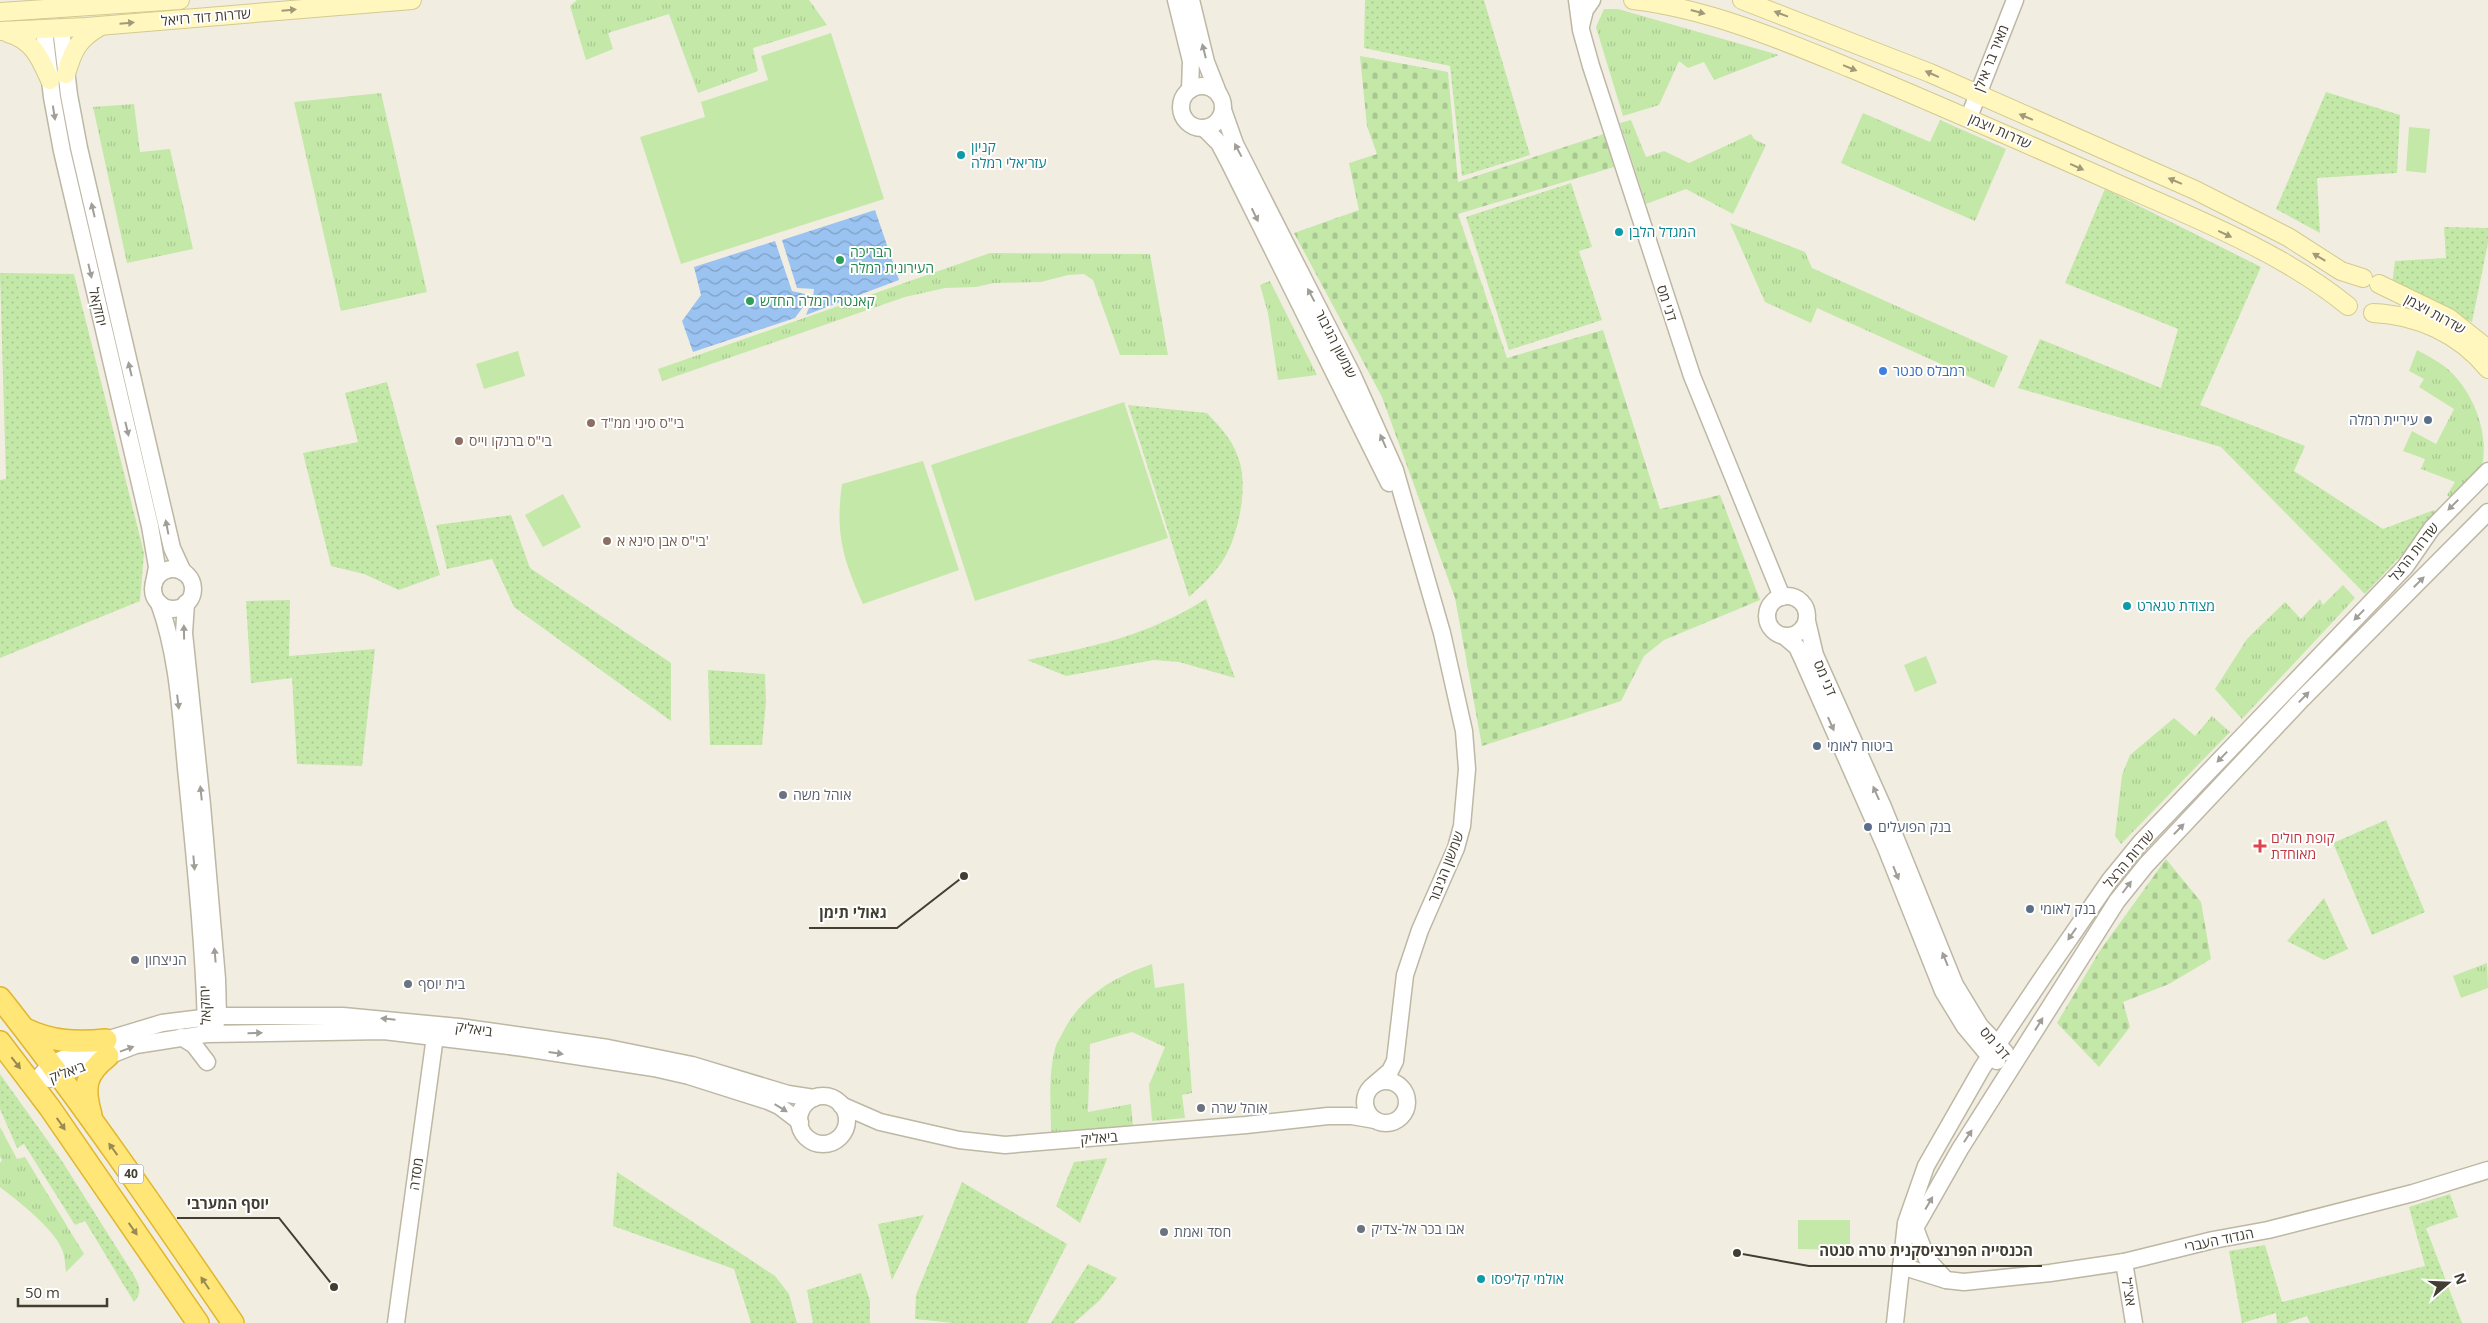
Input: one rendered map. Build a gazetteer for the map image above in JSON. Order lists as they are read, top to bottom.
{
  "streets": {
    "highway": ["40"],
    "main road": ["שדרות דוד רזיאל", "שדרות ויצמן"],
    "street": [
      "מאיר בר אילן",
      "דני מס",
      "יחזקאל",
      "שמשון הגיבור",
      "שדרות הרצל",
      "ביאליק",
      "מסדה",
      "הגדוד העברי",
      "אצ\"ל"
    ]
  },
  "crossings": [
    ["שדרות דוד רזיאל", "יחזקאל"],
    ["מאיר בר אילן", "שדרות ויצמן"],
    ["דני מס", "שדרות הרצל"],
    ["יחזקאל", "ביאליק"],
    ["שמשון הגיבור", "ביאליק"],
    ["ביאליק", "40"],
    ["ביאליק", "מסדה"],
    ["הגדוד העברי", "אצ\"ל"]
  ],
  "one_way": ["שדרות דוד רזיאל"],
  "places": {
    "other": [
      "קניון עזריאלי רמלה",
      "המגדל הלבן",
      "הבריכה העירונית רמלה",
      "קאנטרי רמלה החדש",
      "רמבלס סנטר",
      "עיריית רמלה",
      "בי\"ס סיני ממ\"ד",
      "בי\"ס ברנקו וייס",
      "בי\"ס אבן סינא א'",
      "מצודת טגארט",
      "ביטוח לאומי",
      "אוהל משה",
      "בנק הפועלים",
      "גאולי תימן",
      "בנק לאומי",
      "הניצחון",
      "בית יוסף",
      "אוהל שרה",
      "אבו בכר אל-צדיק",
      "חסד ואמת",
      "הכנסייה הפרנציסקנית טרה סנטה",
      "אולמי קליפסו",
      "יוסף המערבי"
    ],
    "health": ["קופת חולים מאוחדת"]
  },
  "scale_bar": "50 m",
  "north": "right"
}
